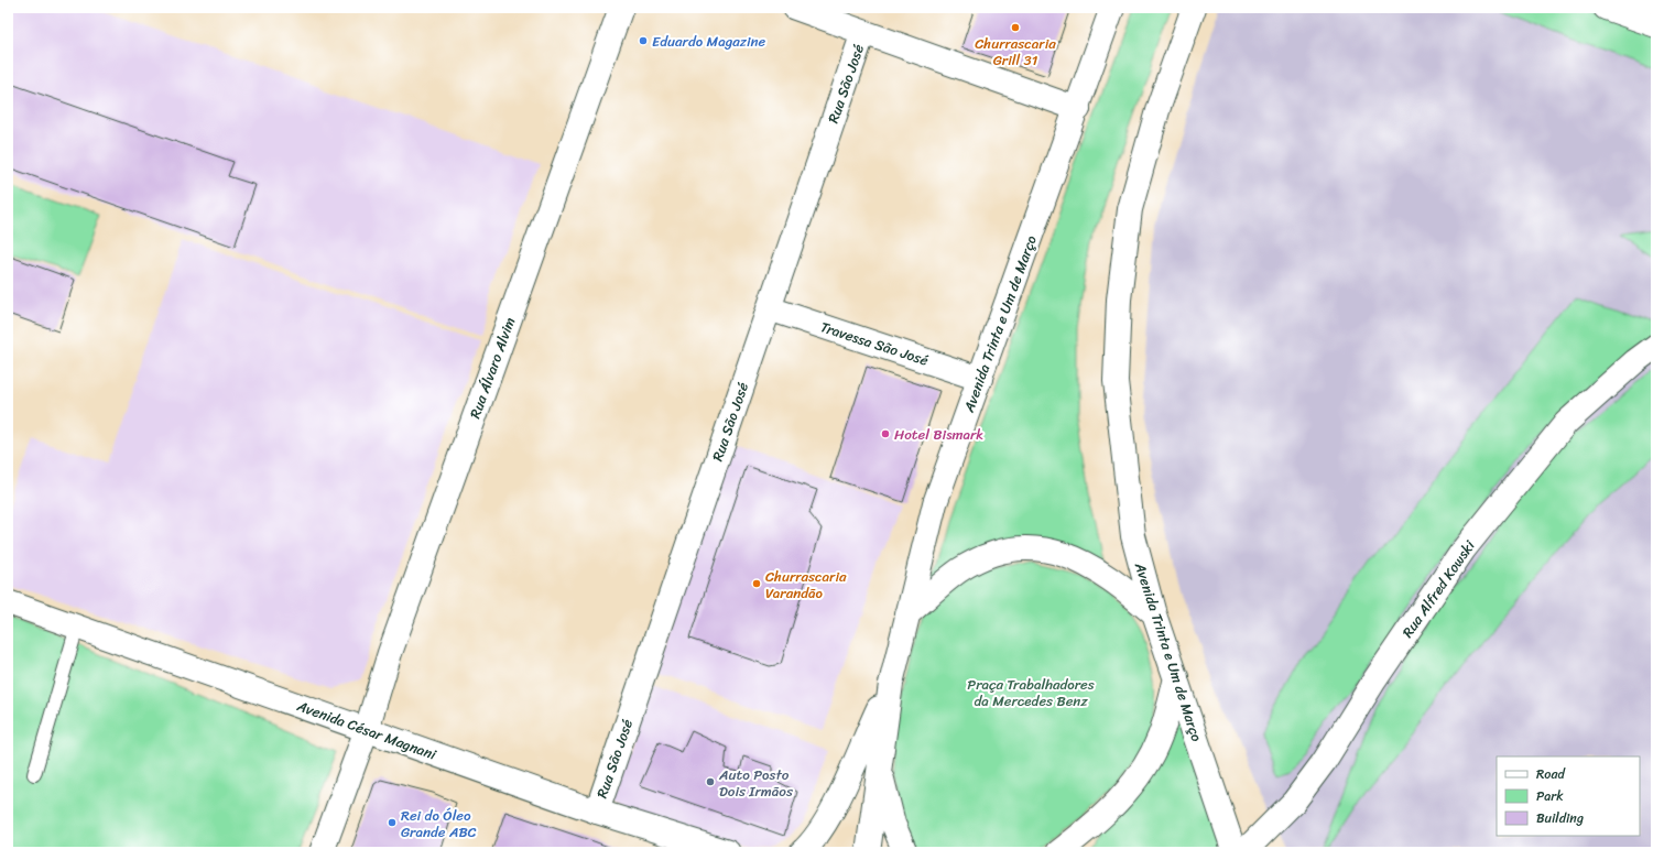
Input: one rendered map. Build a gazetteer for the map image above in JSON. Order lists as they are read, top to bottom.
{
  "streets": {
    "street": [
      "Rua São José",
      "Avenida Trinta e Um de Março",
      "Travessa São José",
      "Rua Álvaro Alvim",
      "Rua Alfred Kowski",
      "Avenida César Magnani"
    ]
  },
  "crossings": [
    ["Rua São José", "Travessa São José"],
    ["Rua São José", "Avenida César Magnani"],
    ["Avenida Trinta e Um de Março", "Travessa São José"],
    ["Rua Álvaro Alvim", "Avenida César Magnani"]
  ],
  "parks": ["Praça Trabalhadores da Mercedes Benz"],
  "places": [
    "Churrascaria Grill 31",
    "Eduardo Magazine",
    "Hotel Bismark",
    "Churrascaria Varandão",
    "Auto Posto Dois Irmãos",
    "Rei do Óleo Grande ABC"
  ],
  "legend": ["Road", "Park", "Building"]
}
